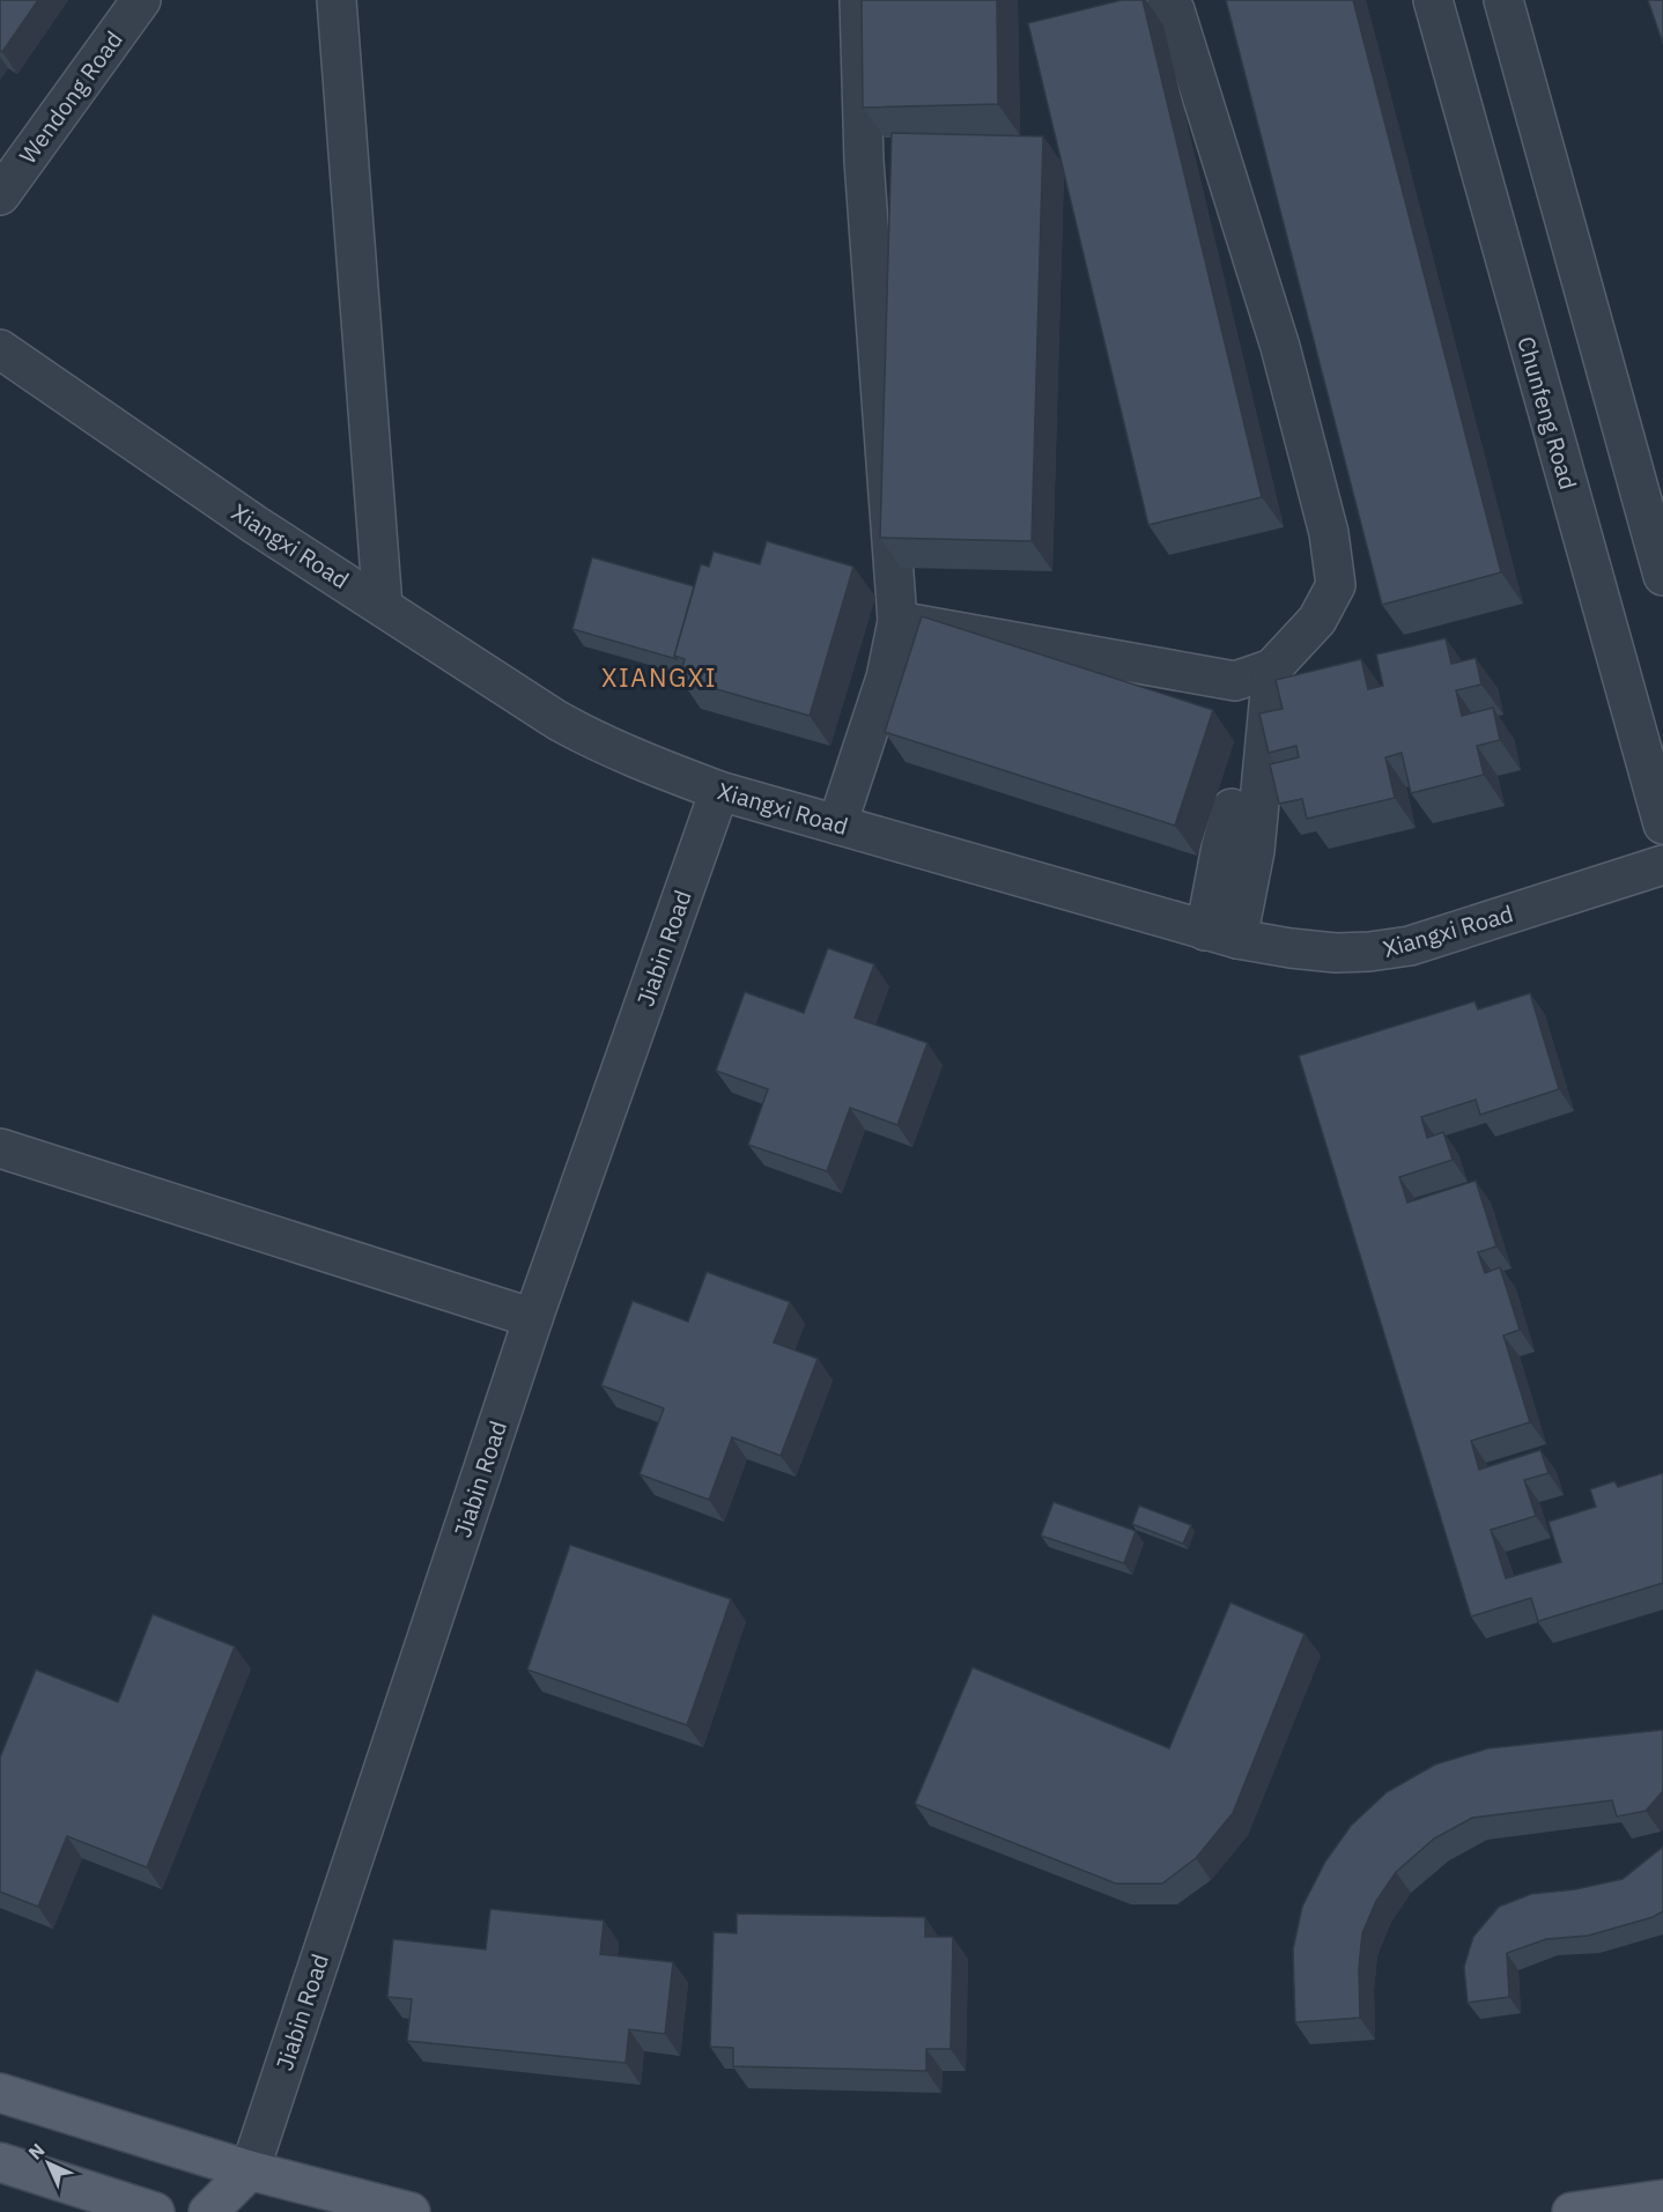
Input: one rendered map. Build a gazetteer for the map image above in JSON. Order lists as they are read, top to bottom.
{
  "streets": {
    "main road": ["Jiabin Road"],
    "street": ["Wendong Road", "Chunfeng Road", "Xiangxi Road"]
  },
  "crossings": [
    ["Xiangxi Road", "Jiabin Road"]
  ],
  "districts": ["XIANGXI"],
  "north": "top left"
}
